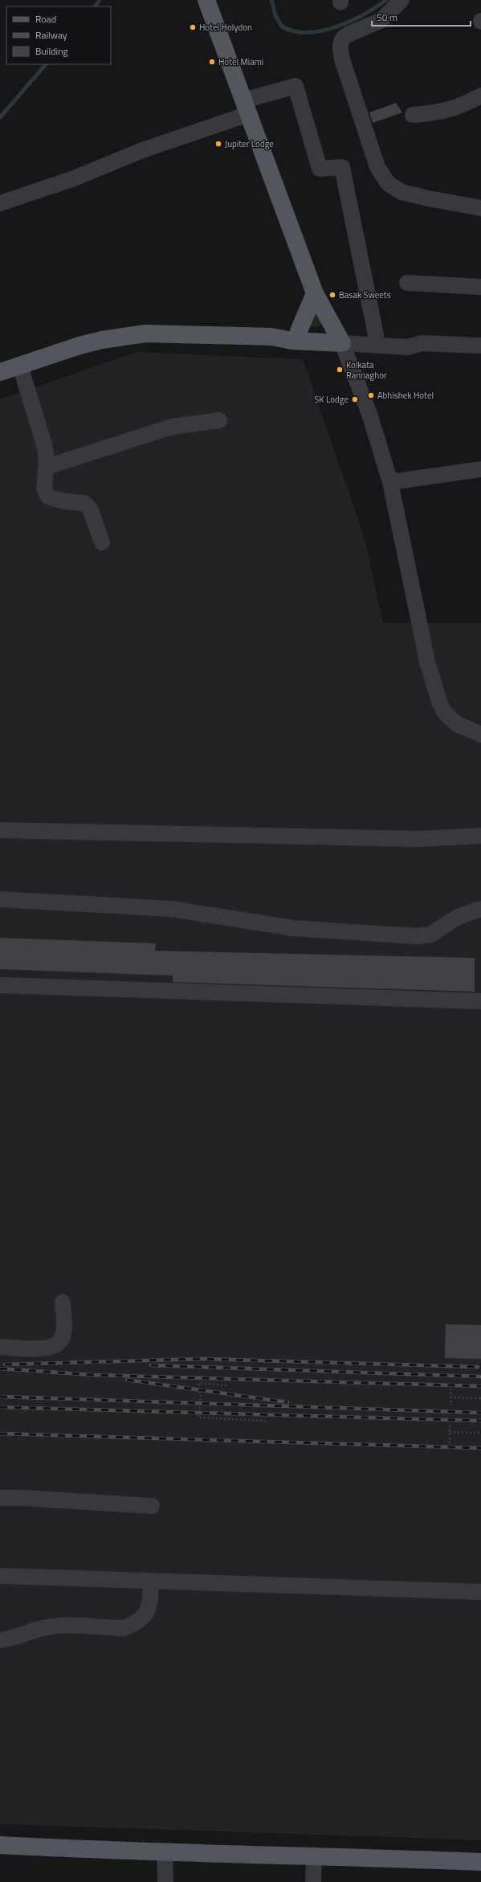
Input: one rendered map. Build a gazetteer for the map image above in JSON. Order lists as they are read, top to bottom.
{
  "places": [
    "Hotel Holydon",
    "Hotel Miami",
    "Jupiter Lodge",
    "Basak Sweets",
    "Kolkata Rannaghor",
    "Abhishek Hotel",
    "SK Lodge"
  ],
  "legend": ["Road", "Railway", "Building"],
  "scale_bar": "50 m"
}
